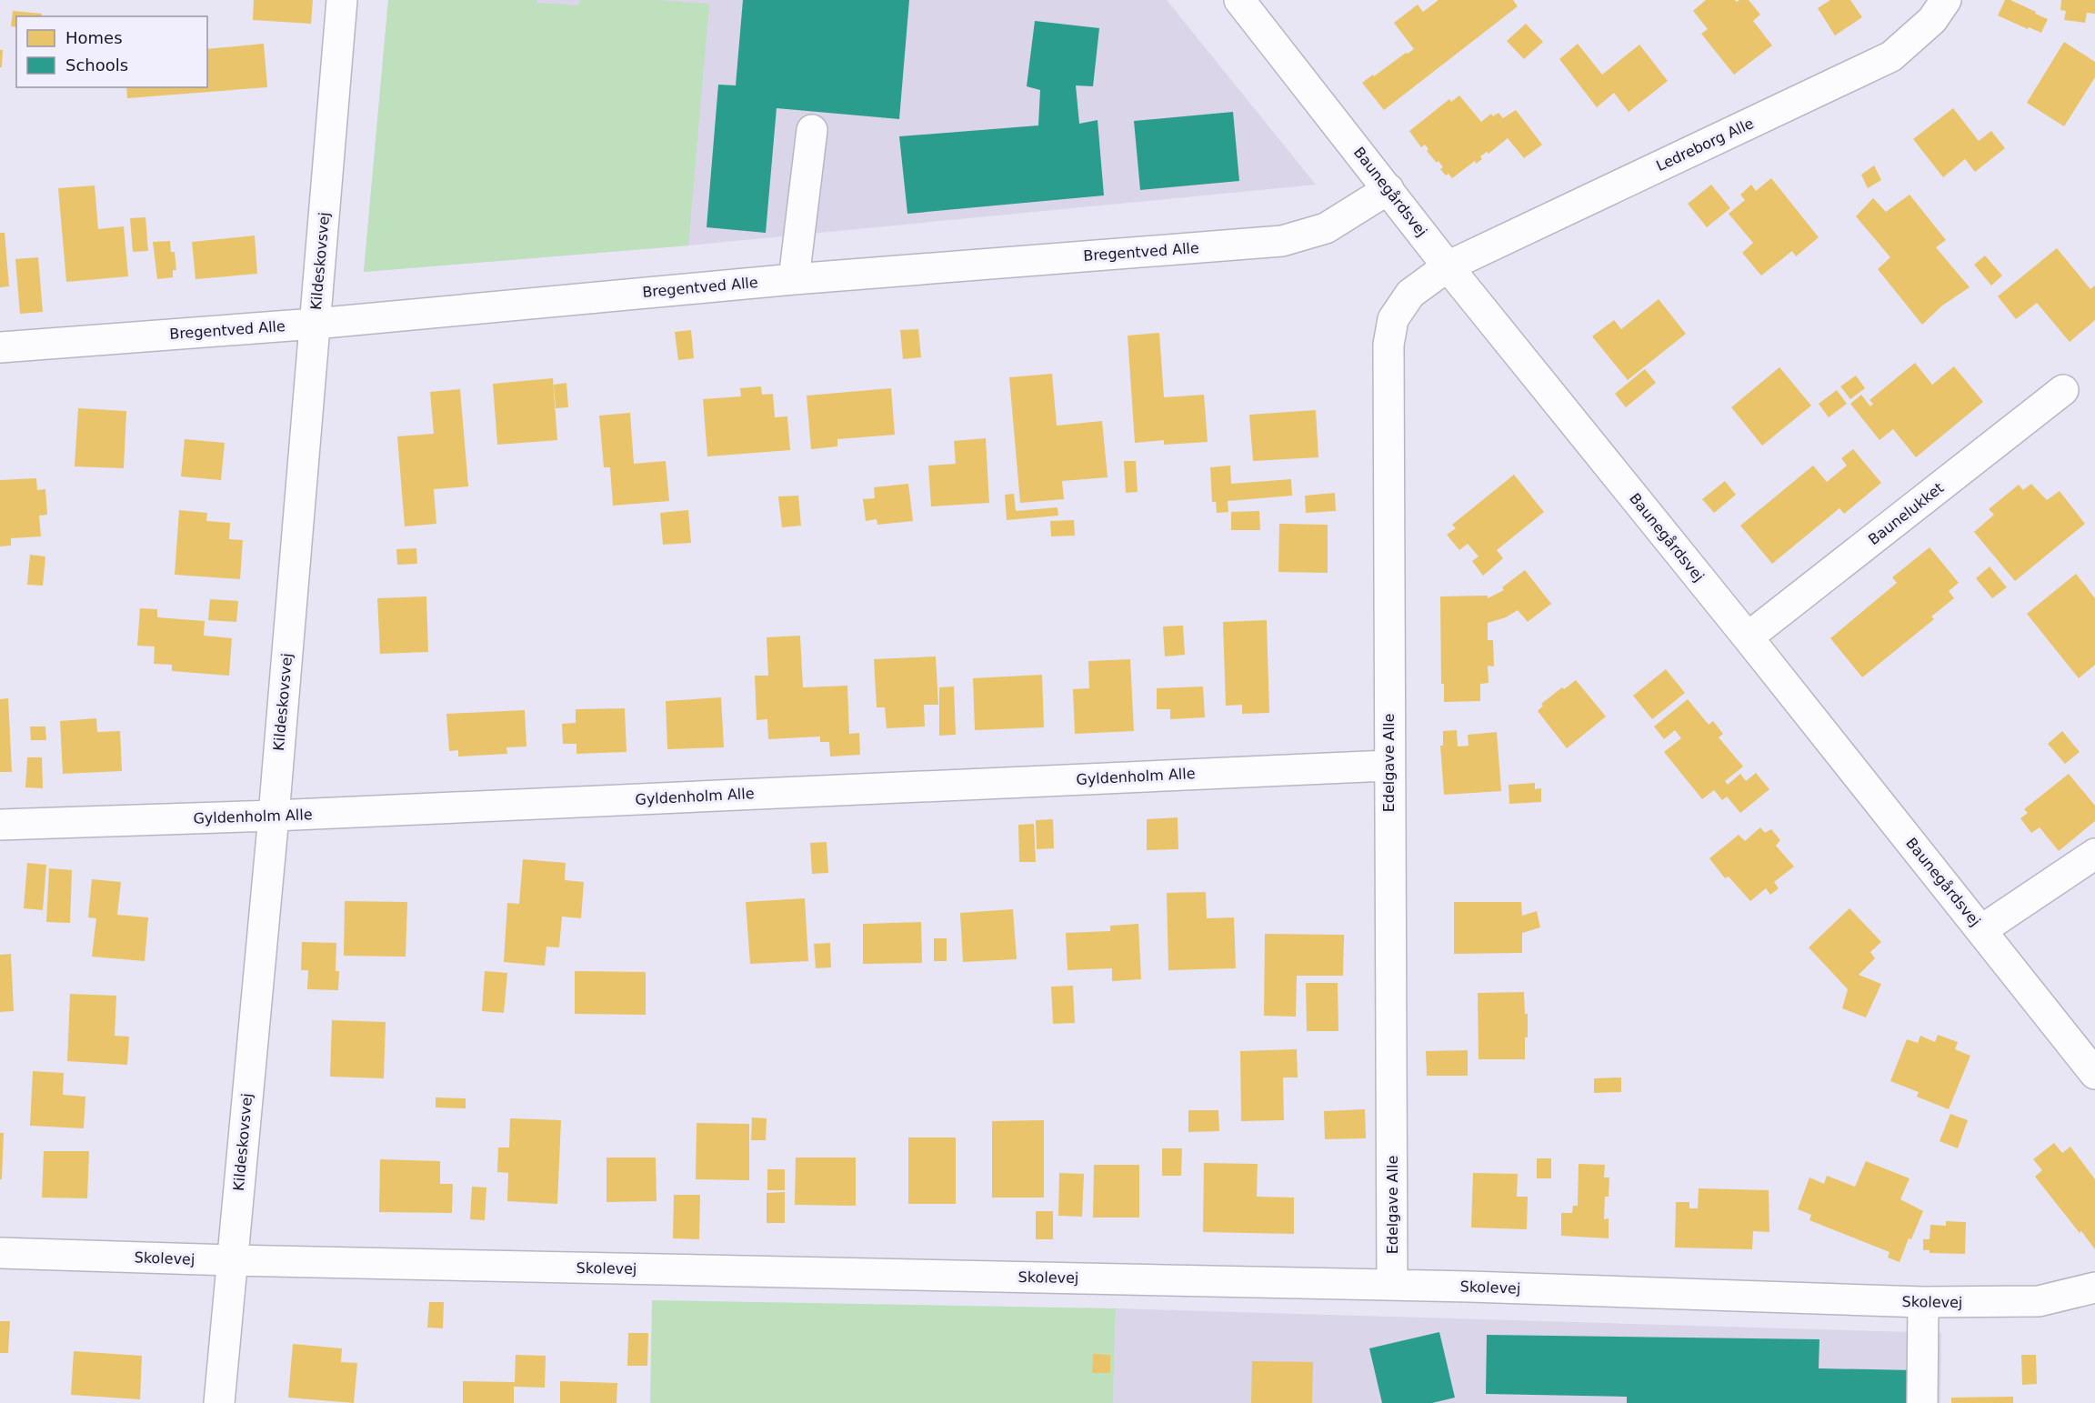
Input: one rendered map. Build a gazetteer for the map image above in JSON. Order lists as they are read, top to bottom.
{
  "streets": {
    "street": [
      "Ledreborg Alle",
      "Baunegårdsvej",
      "Bregentved Alle",
      "Kildeskovsvej",
      "Baunelukket",
      "Edelgave Alle",
      "Gyldenholm Alle",
      "Skolevej"
    ]
  },
  "crossings": [
    ["Ledreborg Alle", "Baunegårdsvej"],
    ["Ledreborg Alle", "Edelgave Alle"],
    ["Baunegårdsvej", "Bregentved Alle"],
    ["Baunegårdsvej", "Baunelukket"],
    ["Baunegårdsvej", "Edelgave Alle"],
    ["Bregentved Alle", "Kildeskovsvej"],
    ["Kildeskovsvej", "Gyldenholm Alle"],
    ["Kildeskovsvej", "Skolevej"],
    ["Edelgave Alle", "Gyldenholm Alle"],
    ["Edelgave Alle", "Skolevej"]
  ],
  "legend": ["Homes", "Schools"]
}
